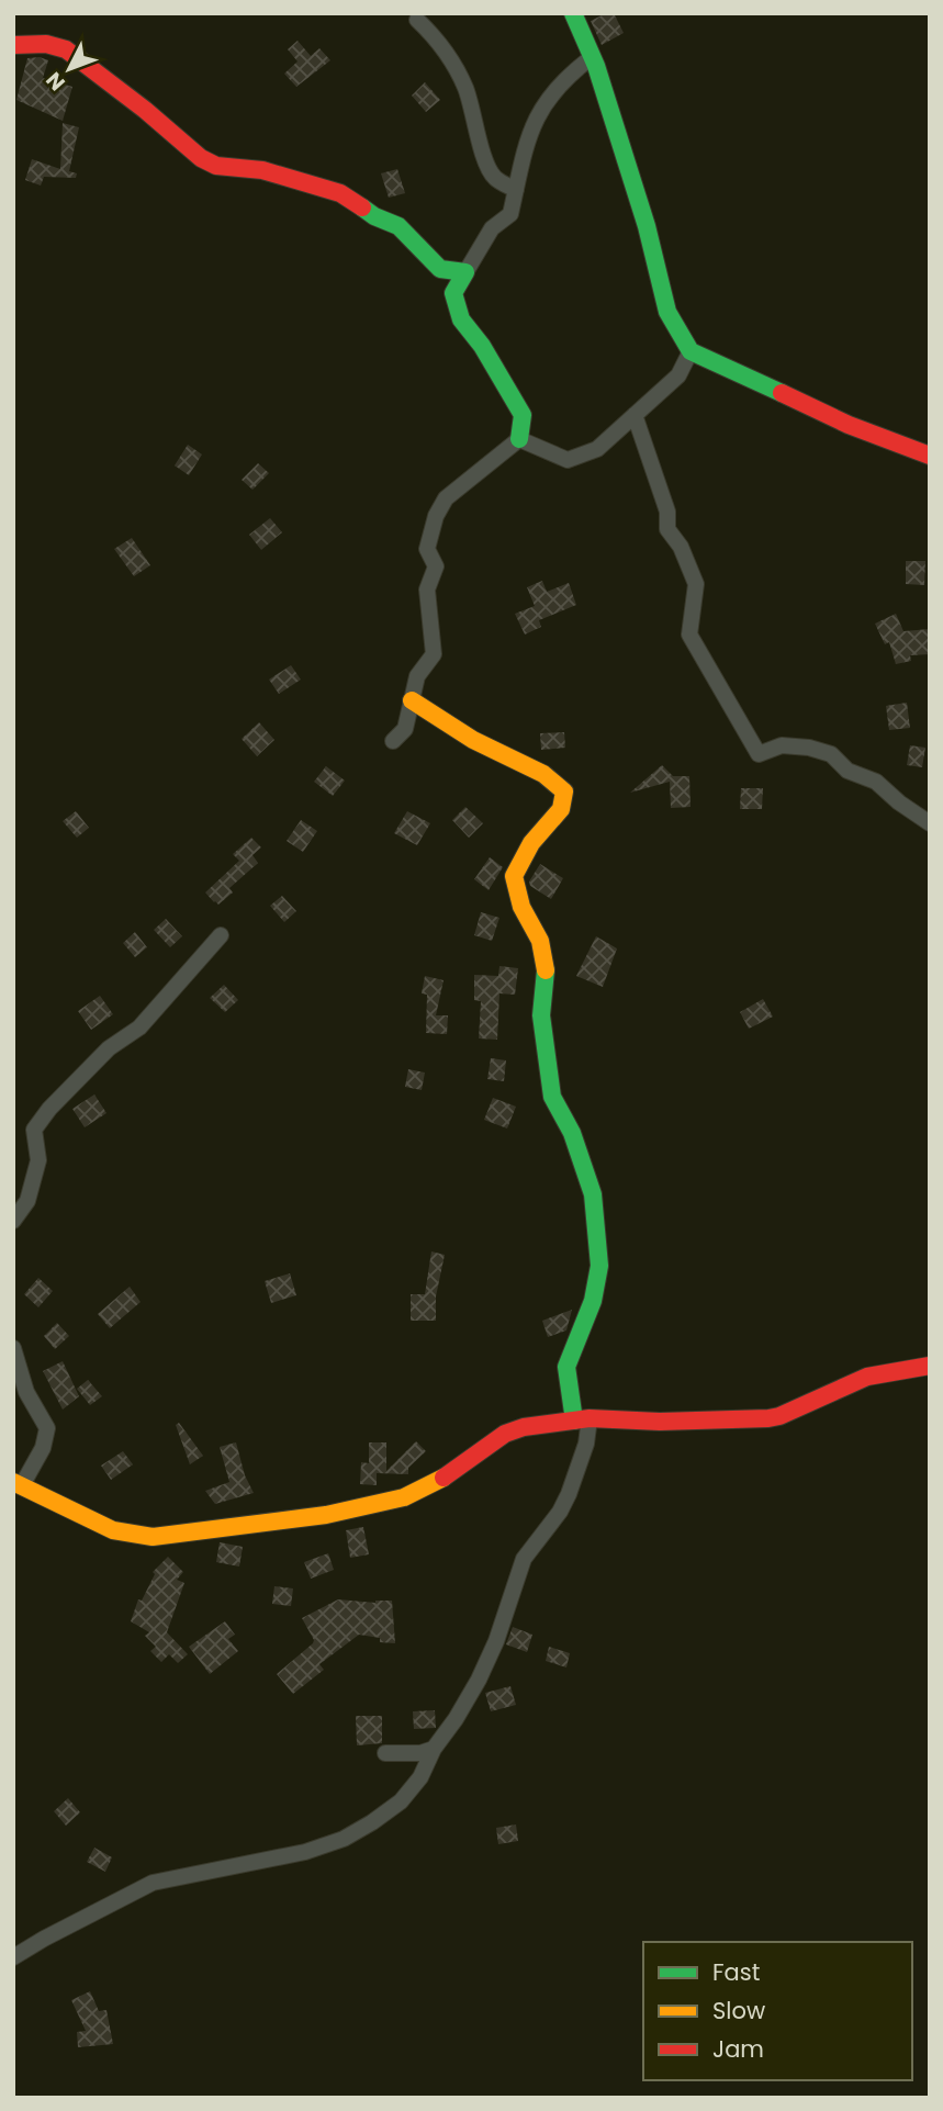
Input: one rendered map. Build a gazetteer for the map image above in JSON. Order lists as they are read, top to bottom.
{
  "legend": ["Fast", "Slow", "Jam"],
  "north": "bottom left"
}
